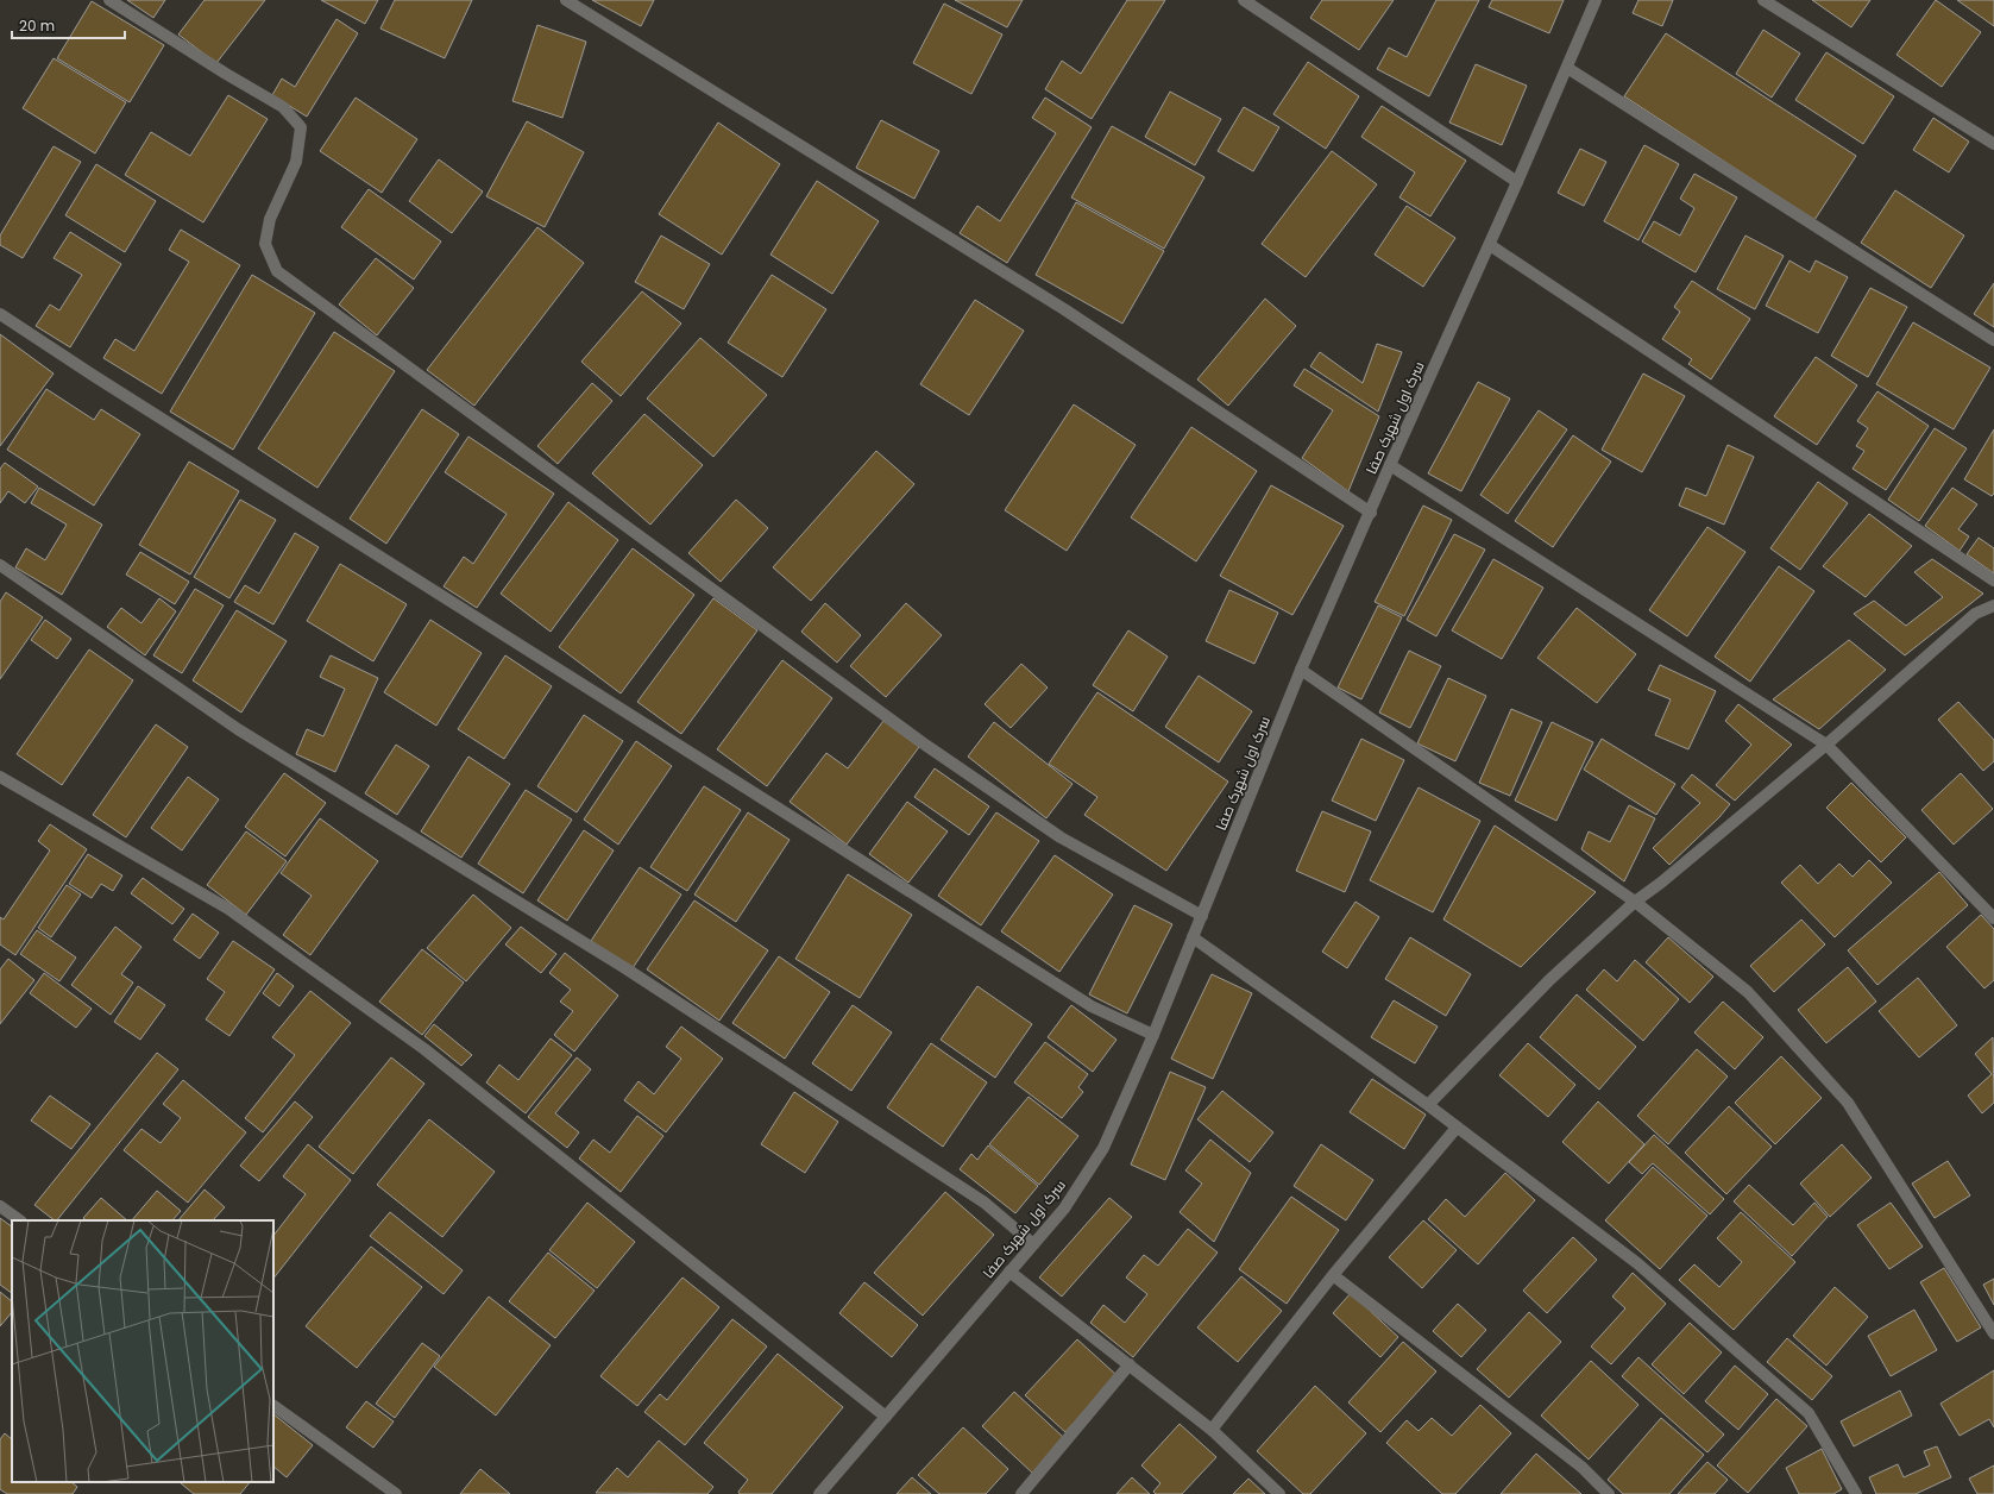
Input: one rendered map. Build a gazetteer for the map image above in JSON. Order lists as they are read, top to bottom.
{
  "streets": {
    "street": ["سرک اول شهرک صفا"]
  },
  "scale_bar": "20 m"
}
